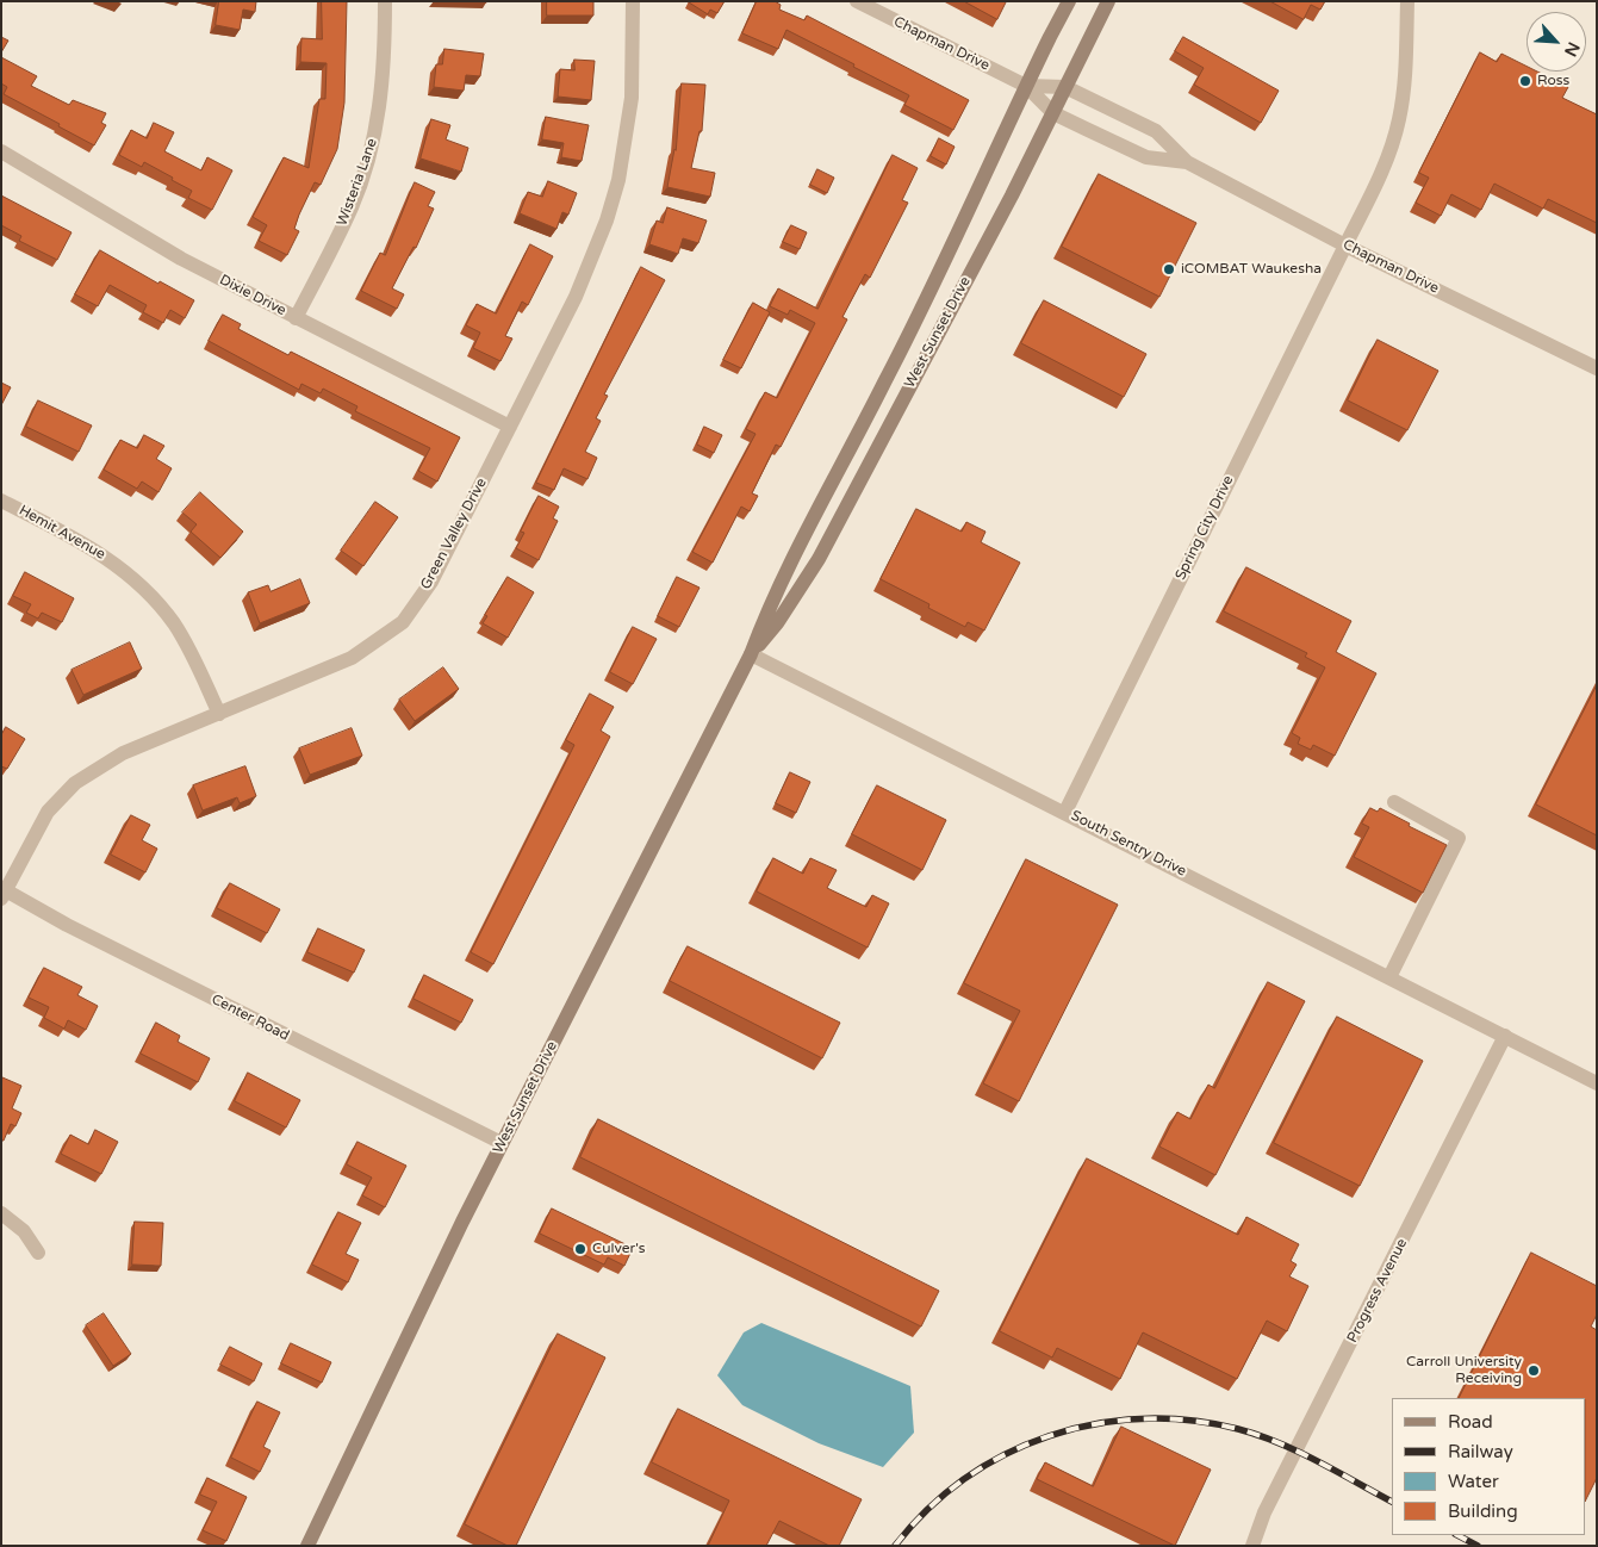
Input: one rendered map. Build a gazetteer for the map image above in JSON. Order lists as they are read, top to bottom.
{
  "streets": {
    "main road": ["West Sunset Drive"],
    "street": [
      "Chapman Drive",
      "Wisteria Lane",
      "Dixie Drive",
      "Spring City Drive",
      "Hemit Avenue",
      "Green Valley Drive",
      "South Sentry Drive",
      "Center Road",
      "Progress Avenue"
    ]
  },
  "crossings": [
    ["Chapman Drive", "West Sunset Drive"],
    ["Chapman Drive", "Spring City Drive"],
    ["Wisteria Lane", "Dixie Drive"],
    ["Dixie Drive", "Green Valley Drive"],
    ["West Sunset Drive", "South Sentry Drive"],
    ["West Sunset Drive", "Center Road"],
    ["Spring City Drive", "South Sentry Drive"],
    ["Hemit Avenue", "Green Valley Drive"],
    ["Green Valley Drive", "Center Road"],
    ["South Sentry Drive", "Progress Avenue"]
  ],
  "places": [
    "Ross",
    "iCOMBAT Waukesha",
    "Culver's",
    "Carroll University Receiving"
  ],
  "legend": [
    "Road",
    "Railway",
    "Water",
    "Building"
  ],
  "north": "bottom right"
}
